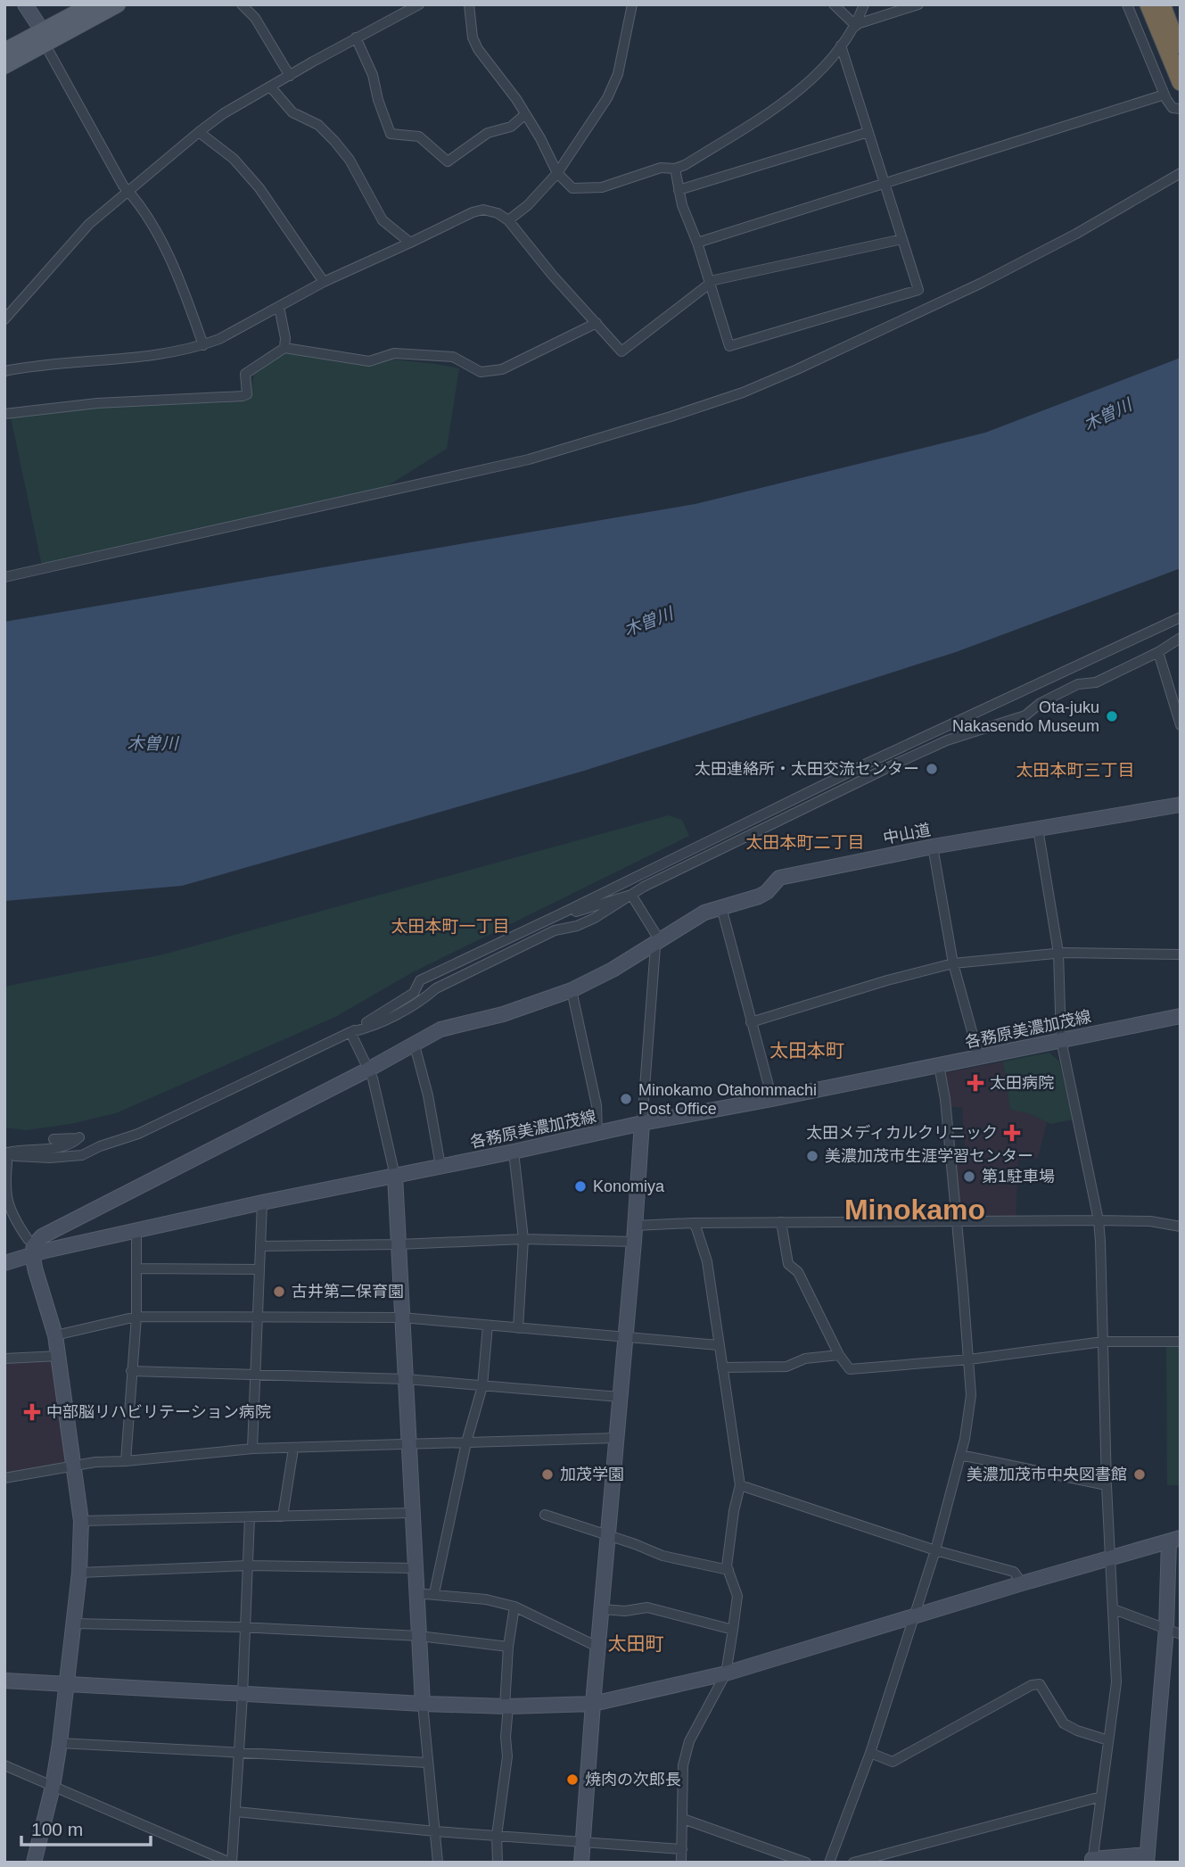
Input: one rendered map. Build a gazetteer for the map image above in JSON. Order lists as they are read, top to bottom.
{
  "streets": {
    "street": ["中山道", "各務原美濃加茂線"]
  },
  "crossings": [
    ["中山道", "各務原美濃加茂線"]
  ],
  "districts": [
    "太田本町三丁目",
    "太田本町二丁目",
    "太田本町一丁目",
    "太田本町",
    "Minokamo",
    "太田町"
  ],
  "water": ["木曽川"],
  "places": {
    "other": [
      "Ota-juku Nakasendo Museum",
      "太田連絡所・太田交流センター",
      "Minokamo Otahommachi Post Office",
      "美濃加茂市生涯学習センター",
      "第1駐車場",
      "Konomiya",
      "古井第二保育園",
      "加茂学園",
      "美濃加茂市中央図書館",
      "焼肉の次郎長"
    ],
    "health": ["太田病院", "太田メディカルクリニック", "中部脳リハビリテーション病院"]
  },
  "scale_bar": "100 m"
}
